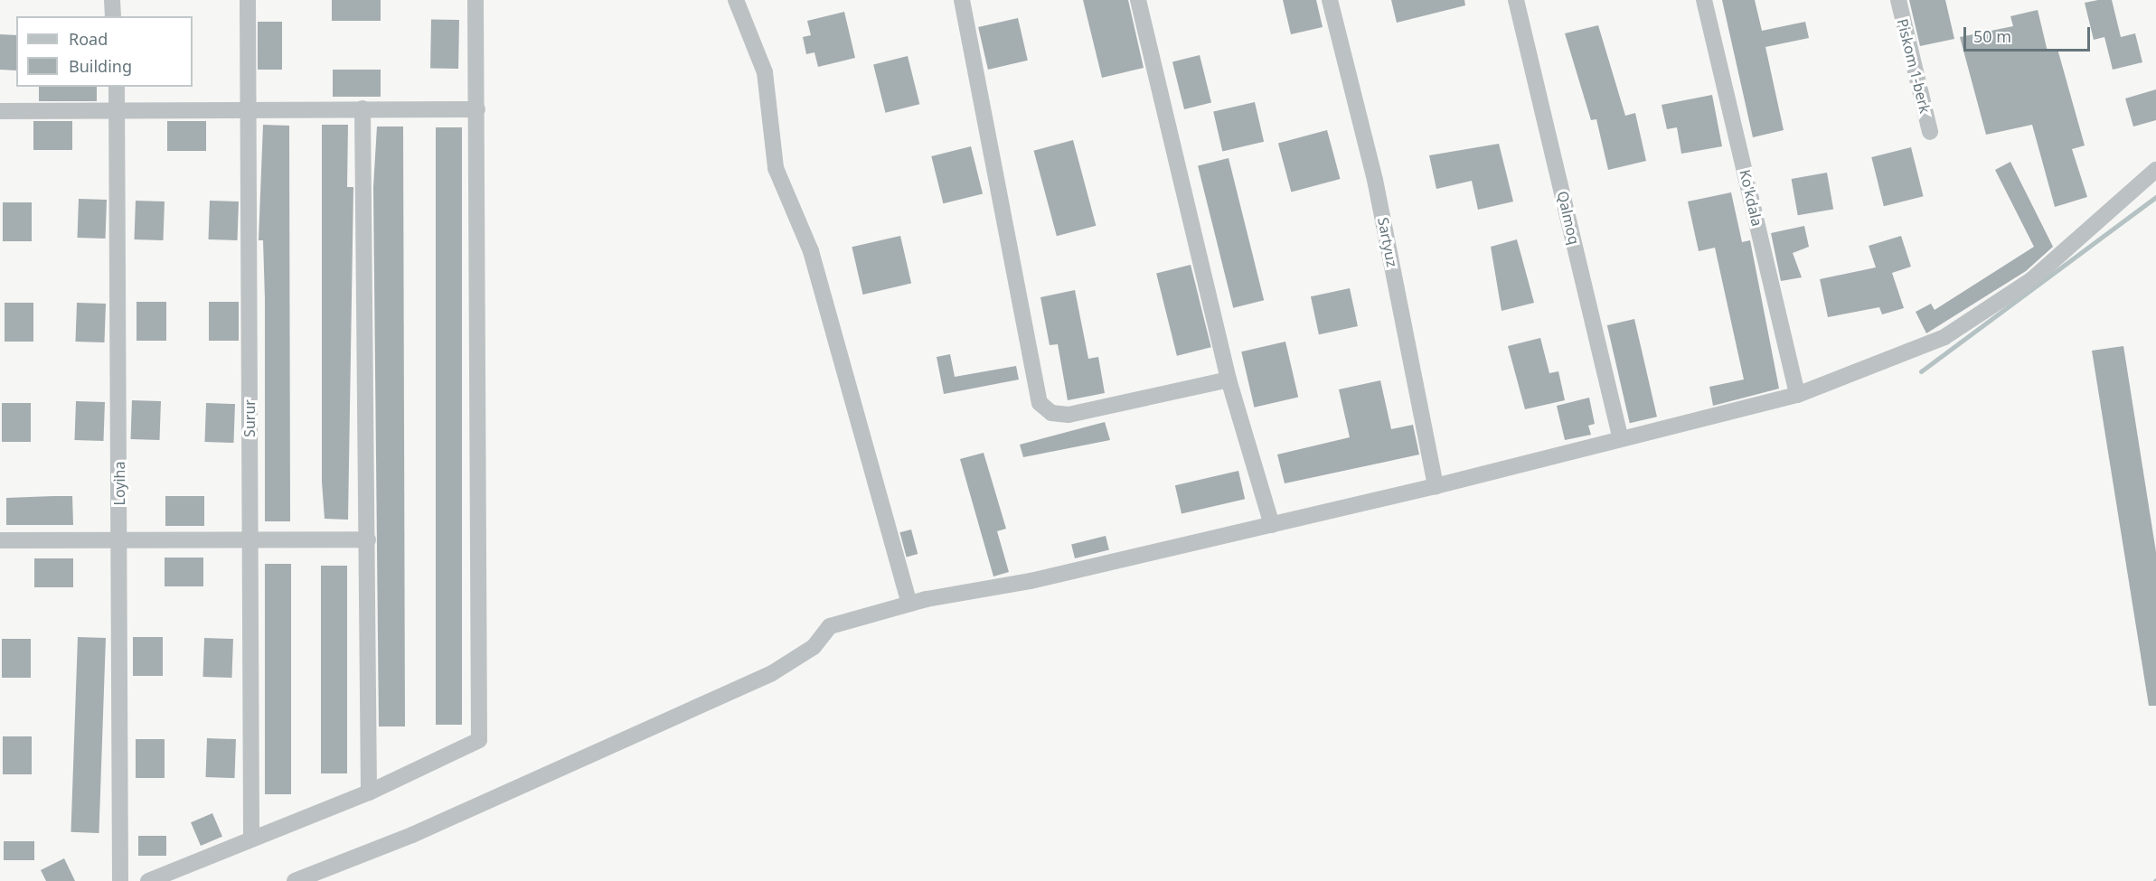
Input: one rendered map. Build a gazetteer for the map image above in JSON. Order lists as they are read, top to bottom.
{
  "streets": {
    "street": [
      "Piskom 1-berk",
      "Ko'kdala",
      "Qalmoq",
      "Sartyuz",
      "Surur",
      "Loyiha"
    ]
  },
  "legend": ["Road", "Building"],
  "scale_bar": "50 m"
}
